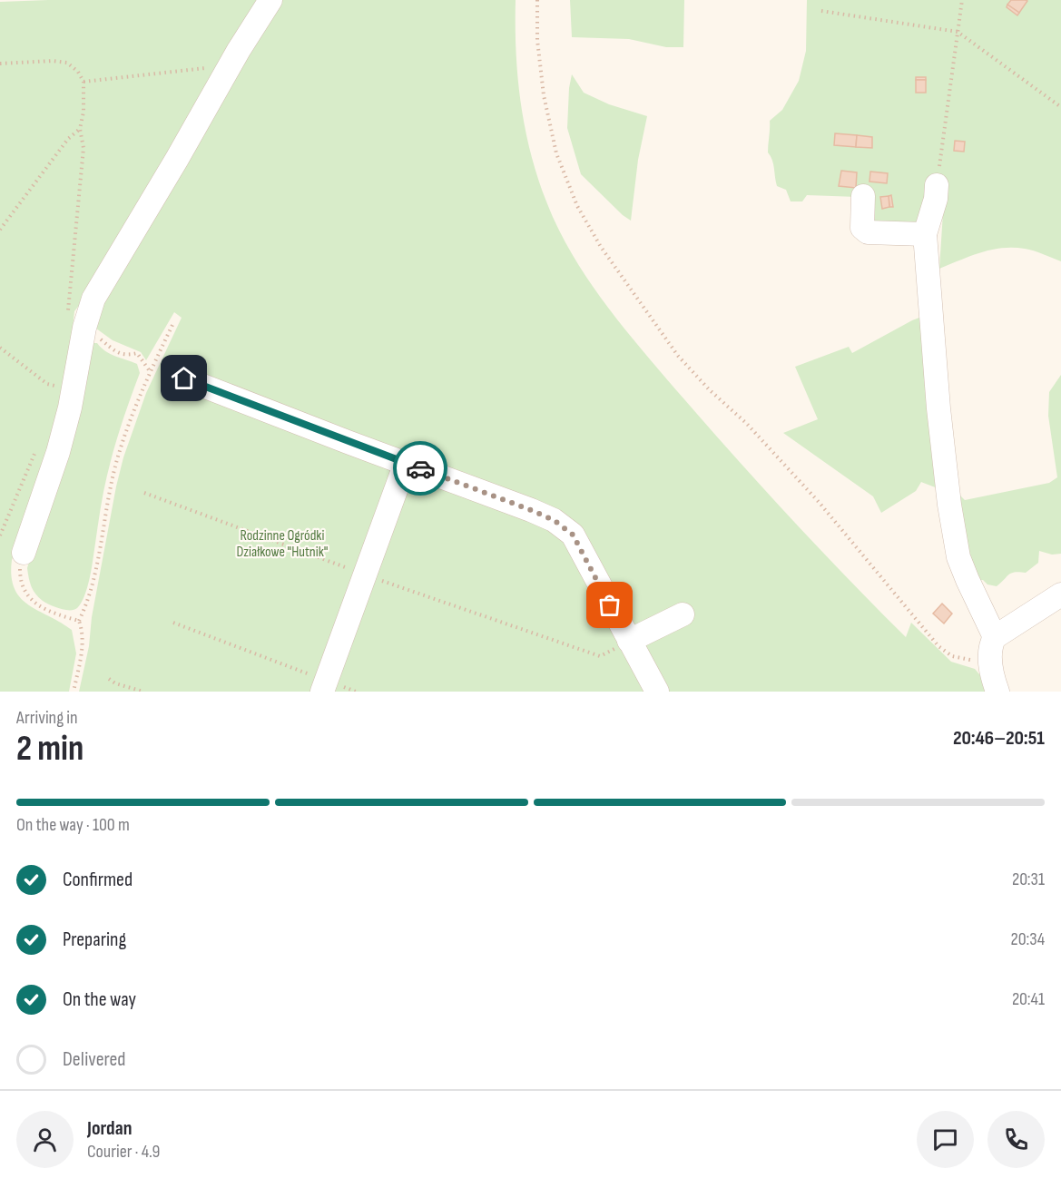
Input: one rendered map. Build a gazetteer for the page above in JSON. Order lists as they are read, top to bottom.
{
  "parks": ["Rodzinne Ogródki Działkowe \"Hutnik\""],
  "page": {
    "heading": ["2 min", "Arriving in", "20:46–20:51"],
    "panel": ["Jordan", "Courier · 4.9"],
    "bar": "On the way · 100 m",
    "list": [
      ["Confirmed", "20:31"],
      ["Preparing", "20:34"],
      ["On the way", "20:41"],
      "Delivered"
    ]
  }
}
